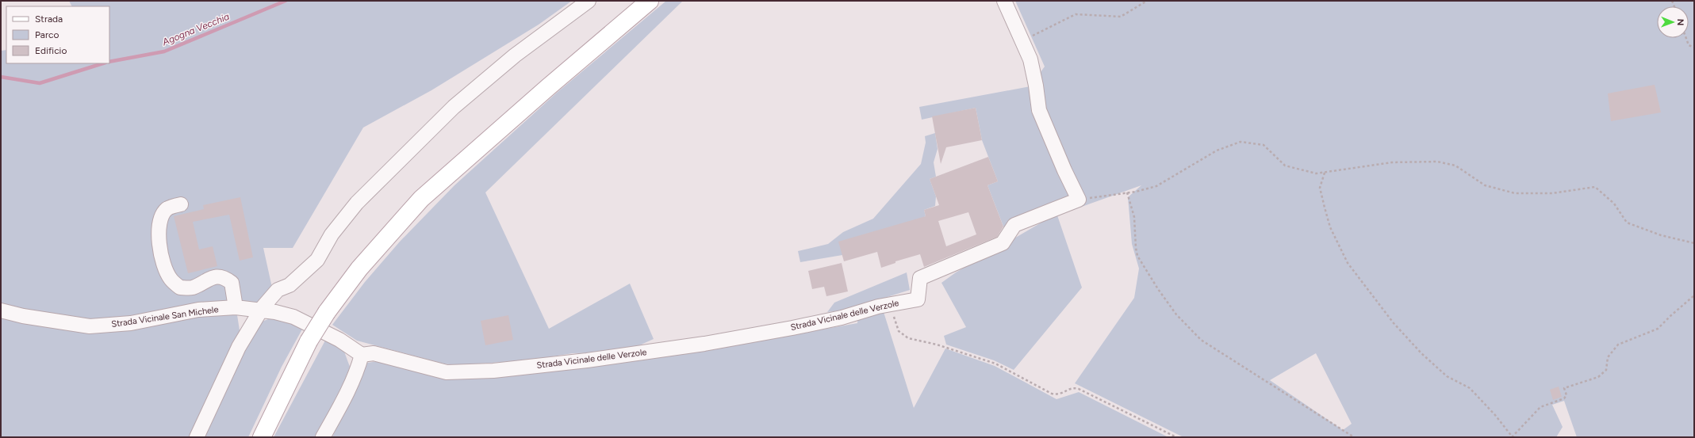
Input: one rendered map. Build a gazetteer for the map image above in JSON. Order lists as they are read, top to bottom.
{
  "streets": {
    "street": ["Strada Vicinale delle Verzole", "Strada Vicinale San Michele"]
  },
  "crossings": [
    ["Strada Vicinale delle Verzole", "Strada Vicinale San Michele"]
  ],
  "water": ["Agogna Vecchia"],
  "legend": ["Strada", "Parco", "Edificio"],
  "north": "right"
}
